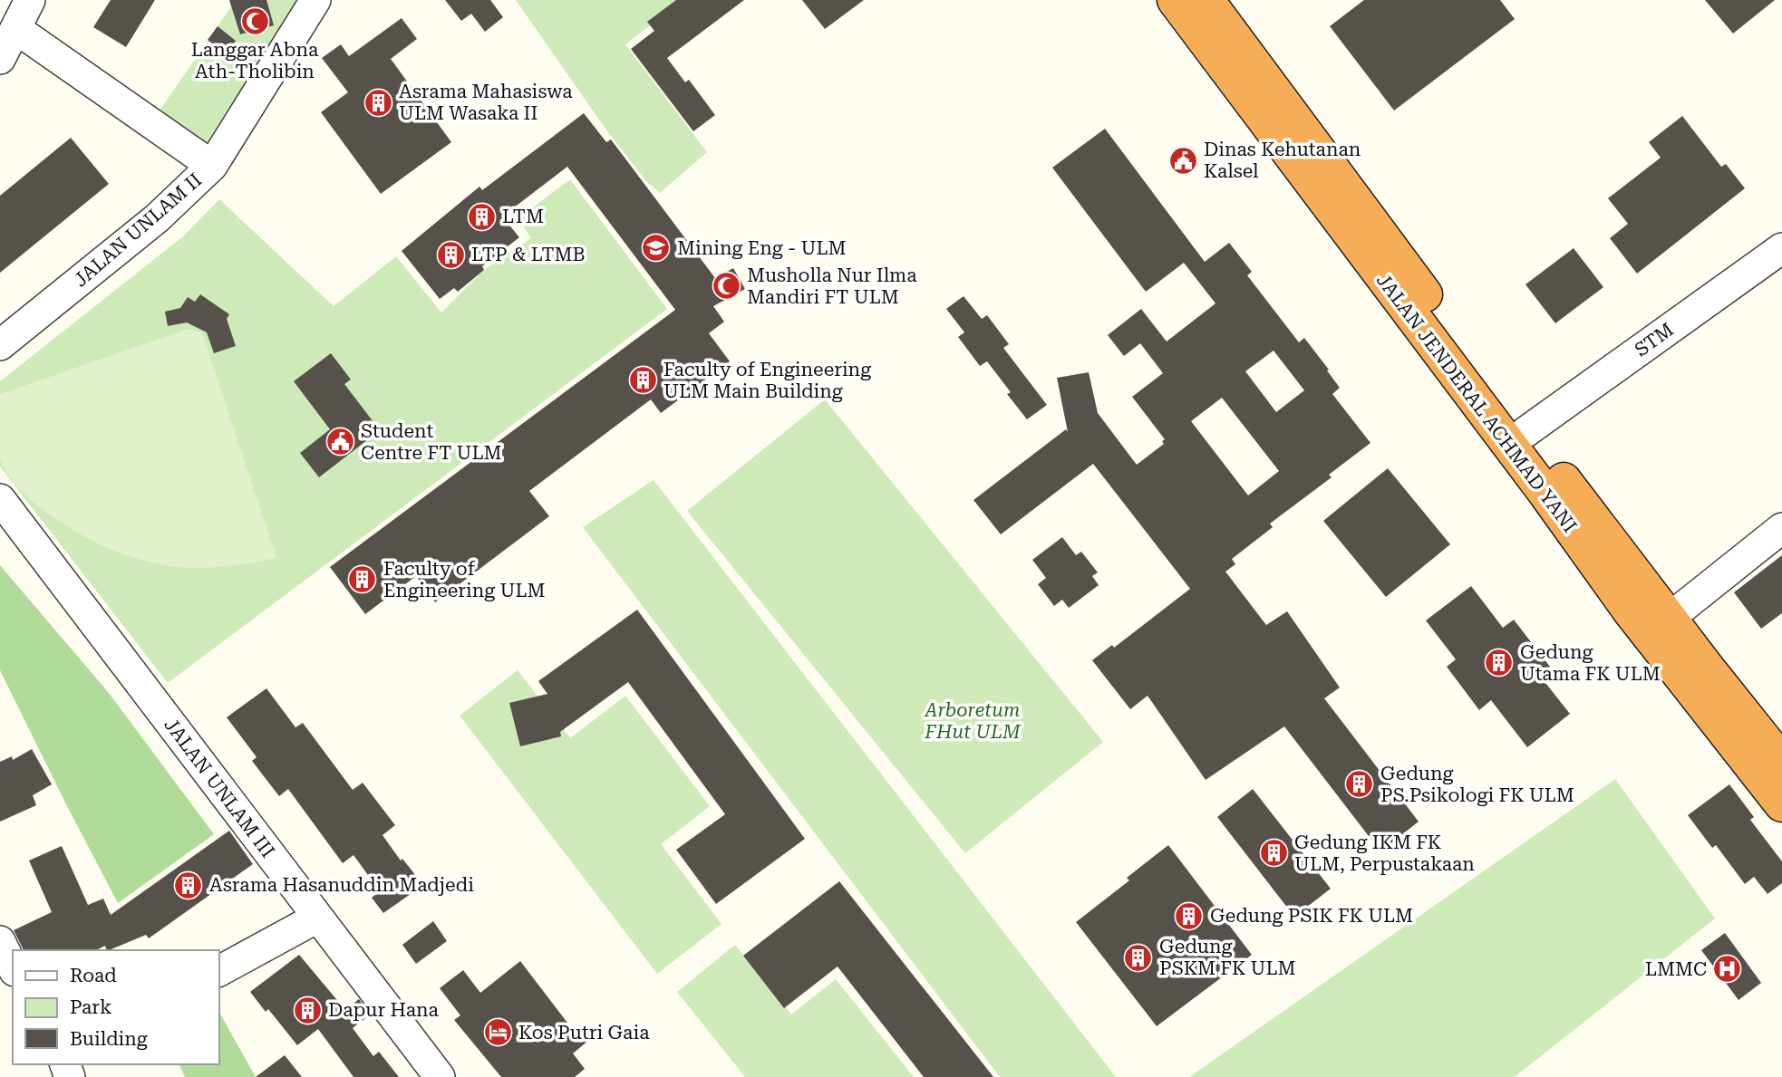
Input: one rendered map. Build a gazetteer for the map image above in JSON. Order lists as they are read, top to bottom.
{
  "streets": {
    "highway": ["JALAN JENDERAL ACHMAD YANI"],
    "street": ["JALAN UNLAM II", "STM", "JALAN UNLAM III"]
  },
  "crossings": [
    ["STM", "JALAN JENDERAL ACHMAD YANI"]
  ],
  "parks": ["Arboretum FHut ULM"],
  "places": {
    "mosque": ["Langgar Abna Ath-Tholibin", "Musholla Nur Ilma Mandiri FT ULM"],
    "building": [
      "Asrama Mahasiswa ULM Wasaka II",
      "LTM",
      "LTP & LTMB",
      "Faculty of Engineering ULM Main Building",
      "Faculty of Engineering ULM",
      "Gedung Utama FK ULM",
      "Gedung PS.Psikologi FK ULM",
      "Gedung IKM FK ULM, Perpustakaan",
      "Asrama Hasanuddin Madjedi",
      "Gedung PSIK FK ULM",
      "Gedung PSKM FK ULM",
      "Dapur Hana"
    ],
    "public building": ["Dinas Kehutanan Kalsel", "Student Centre FT ULM"],
    "school or university": ["Mining Eng - ULM"],
    "hospital": ["LMMC"],
    "hotel": ["Kos Putri Gaia"]
  },
  "legend": ["Road", "Park", "Building"]
}
